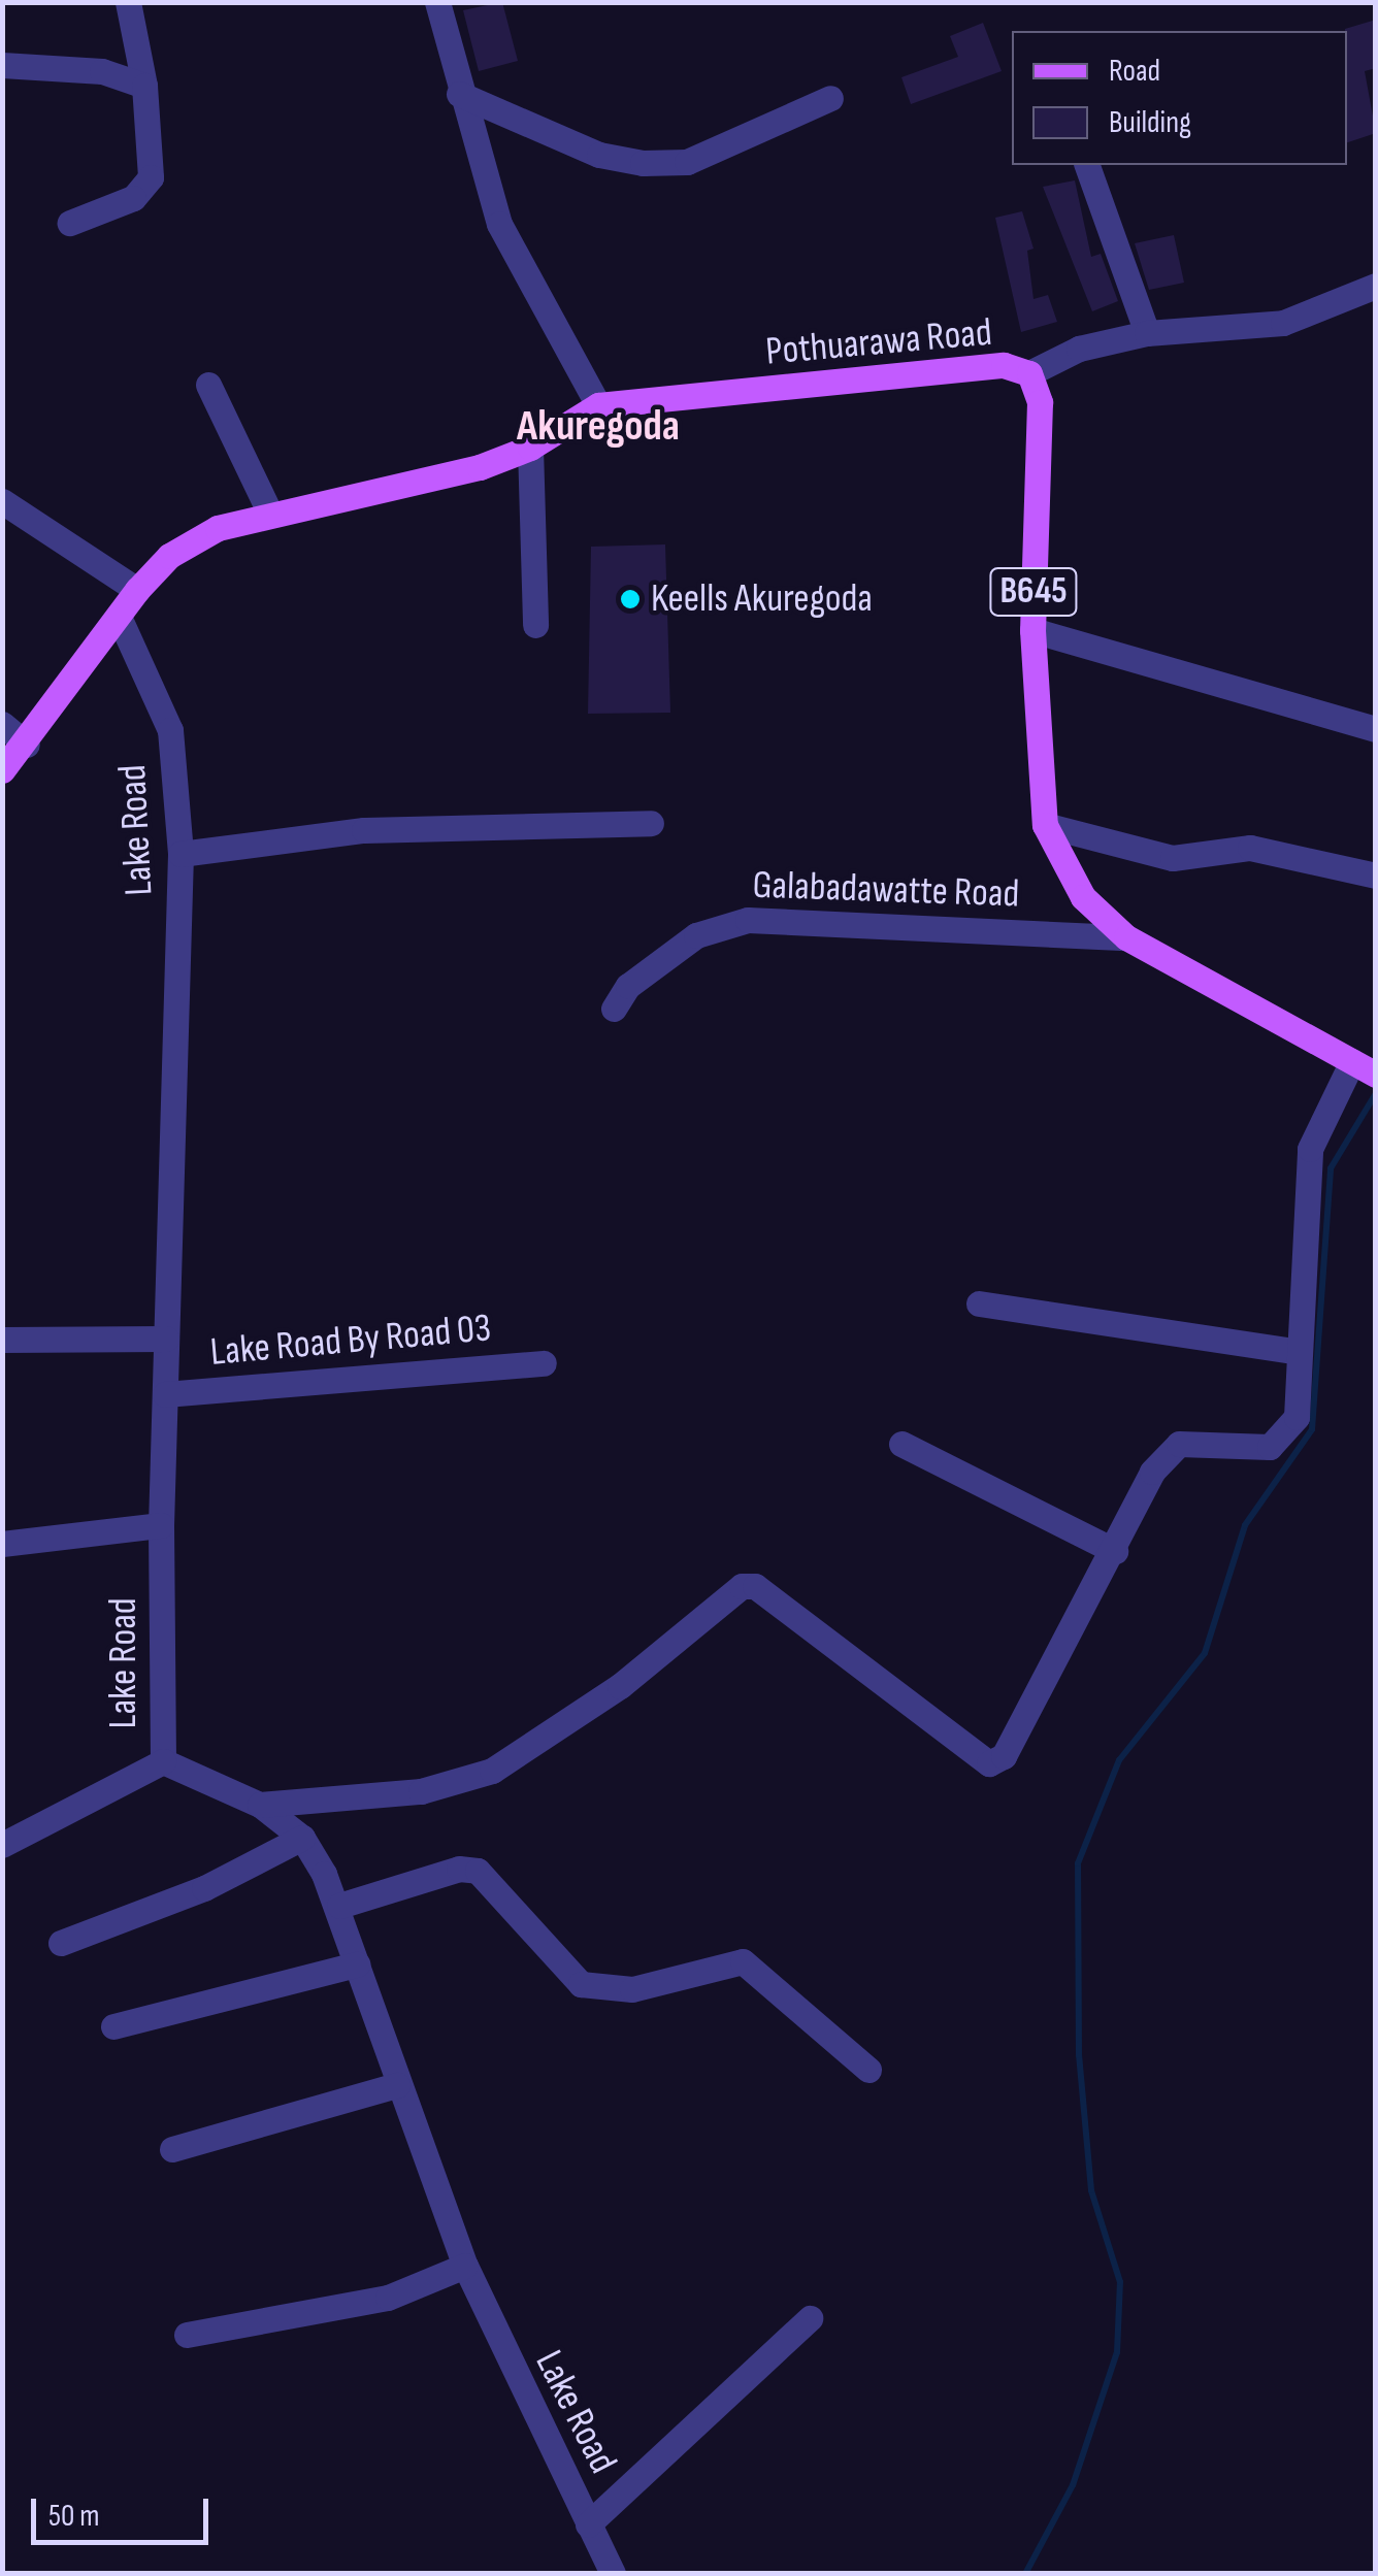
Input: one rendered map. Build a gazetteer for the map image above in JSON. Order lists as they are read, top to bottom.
{
  "streets": {
    "main road": ["Pothuarawa Road", "B645"],
    "street": ["Lake Road", "Galabadawatte Road", "Lake Road By Road 03"]
  },
  "crossings": [
    ["Pothuarawa Road", "Galabadawatte Road"],
    ["Lake Road", "Lake Road By Road 03"]
  ],
  "districts": ["Akuregoda"],
  "places": ["Keells Akuregoda"],
  "legend": ["Road", "Building"],
  "scale_bar": "50 m"
}
